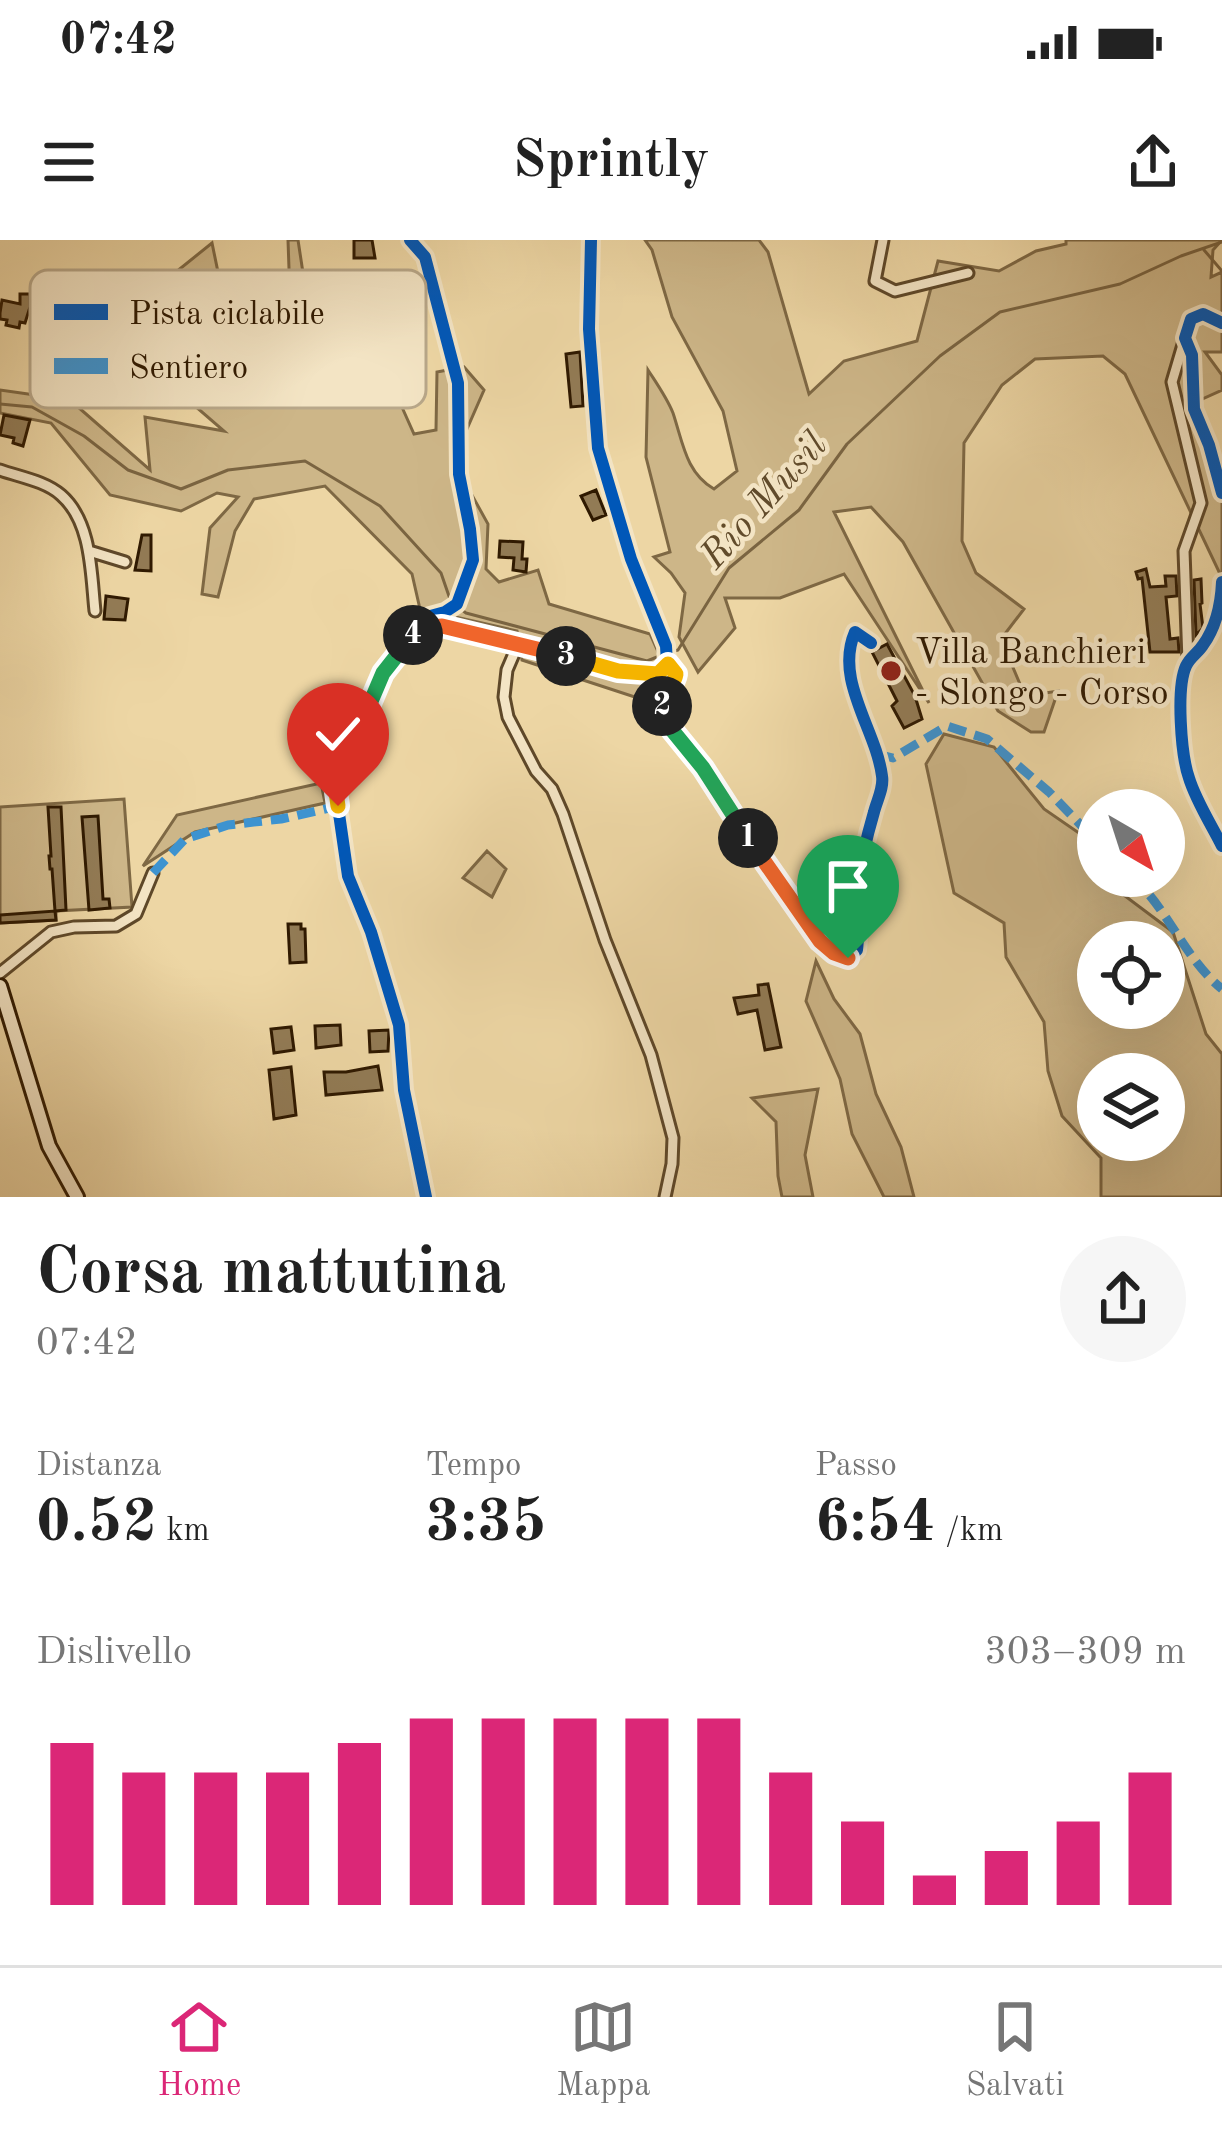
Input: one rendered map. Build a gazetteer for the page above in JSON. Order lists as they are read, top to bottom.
{
  "water": ["Rio Musil"],
  "places": ["Villa Banchieri - Slongo - Corso"],
  "legend": ["Pista ciclabile", "Sentiero"],
  "north": "bottom right",
  "page": {
    "status": "07:42",
    "header": "Sprintly",
    "pins": [
      "4",
      "3",
      "2",
      "1"
    ],
    "heading": ["Corsa mattutina", "07:42"],
    "stats": [
      ["Distanza", "0.52 km"],
      ["Tempo", "3:35"],
      ["Passo", "6:54 /km"]
    ],
    "chart": ["Dislivello", "303–309 m"],
    "tabs": ["Home", "Mappa", "Salvati"]
  }
}
